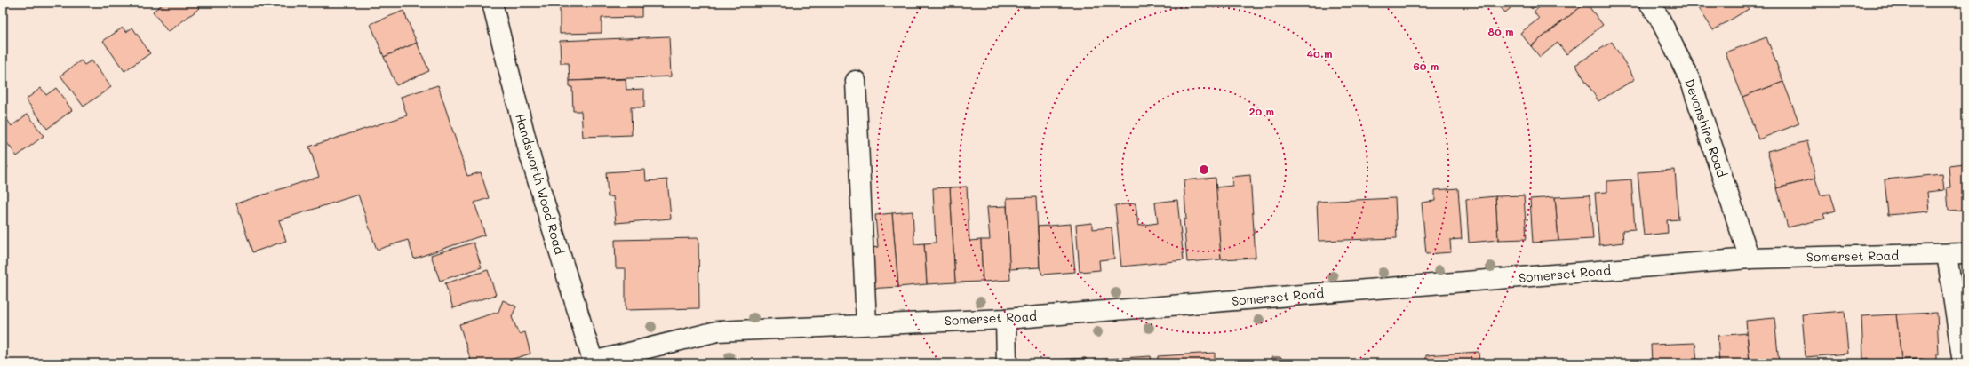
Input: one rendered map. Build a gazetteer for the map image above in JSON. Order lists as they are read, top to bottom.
{
  "streets": {
    "street": ["Devonshire Road", "Handsworth Wood Road", "Somerset Road"]
  },
  "crossings": [
    ["Devonshire Road", "Somerset Road"],
    ["Handsworth Wood Road", "Somerset Road"]
  ],
  "rings": [
    "80 m",
    "40 m",
    "60 m",
    "20 m"
  ]
}
